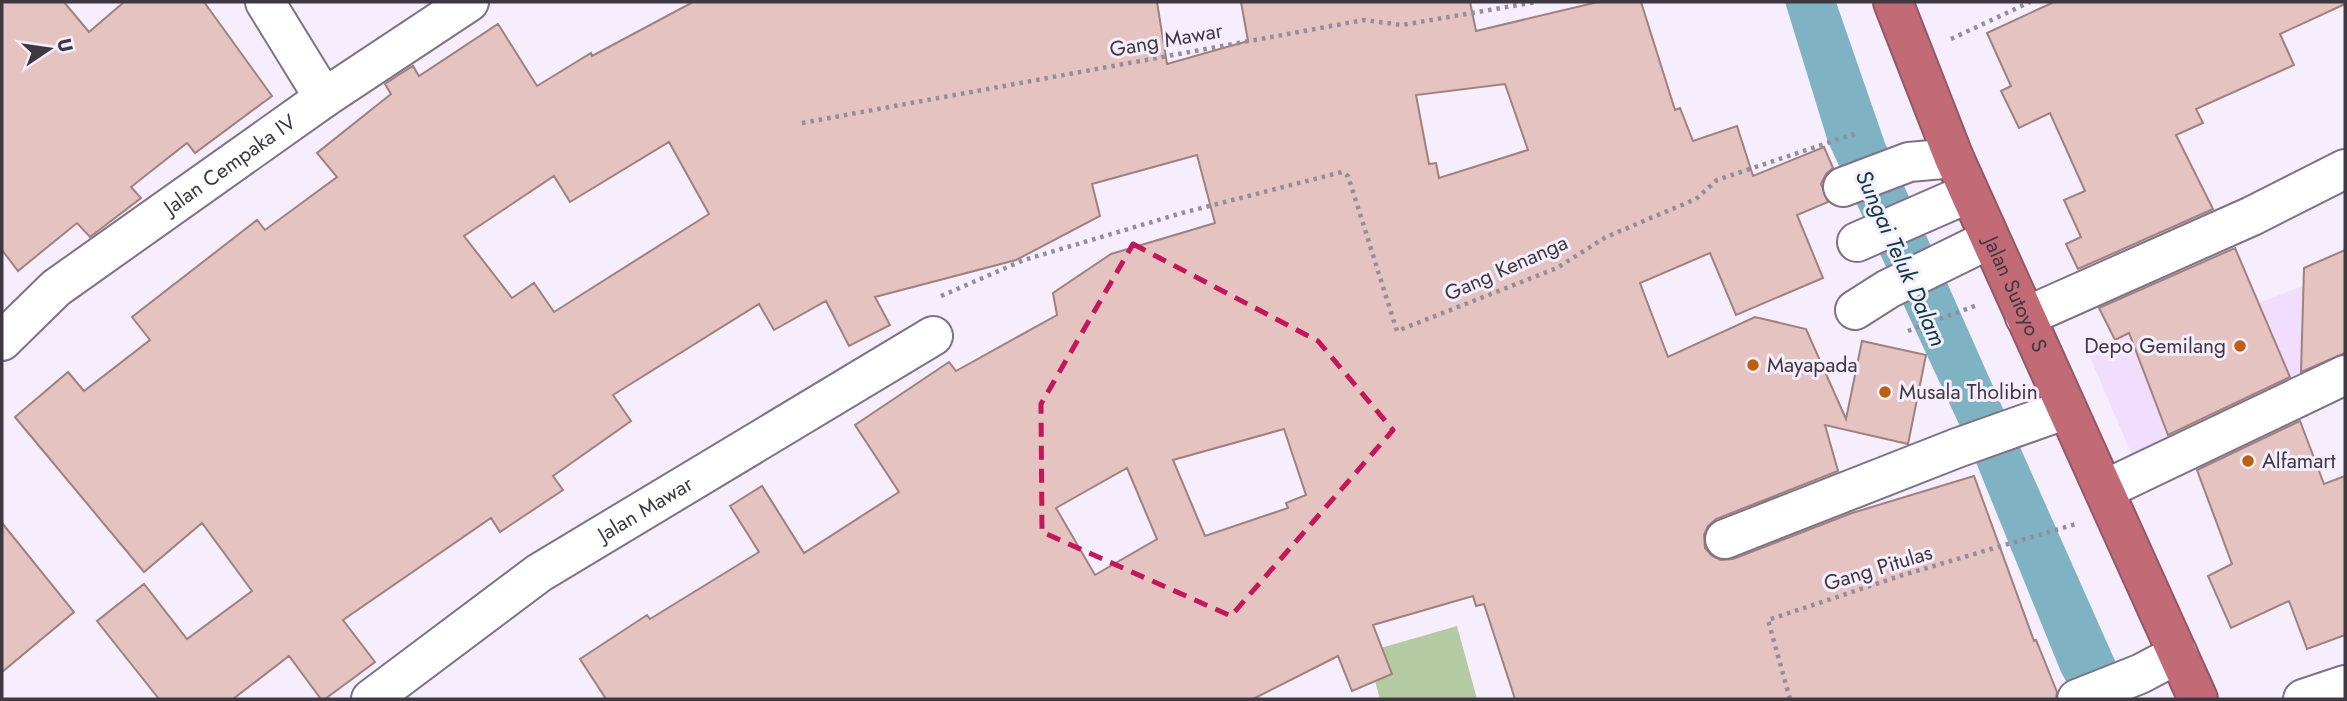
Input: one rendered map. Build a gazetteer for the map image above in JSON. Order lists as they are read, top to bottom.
{
  "streets": {
    "highway": ["Jalan Sutoyo S"],
    "street": ["Jalan Cempaka IV", "Jalan Mawar"],
    "path": ["Gang Mawar", "Gang Kenanga", "Gang Pitulas"]
  },
  "crossings": [
    ["Gang Kenanga", "Jalan Mawar"]
  ],
  "water": ["Sungai Teluk Dalam"],
  "places": [
    "Depo Gemilang",
    "Mayapada",
    "Musala Tholibin",
    "Alfamart"
  ],
  "north": "right"
}
